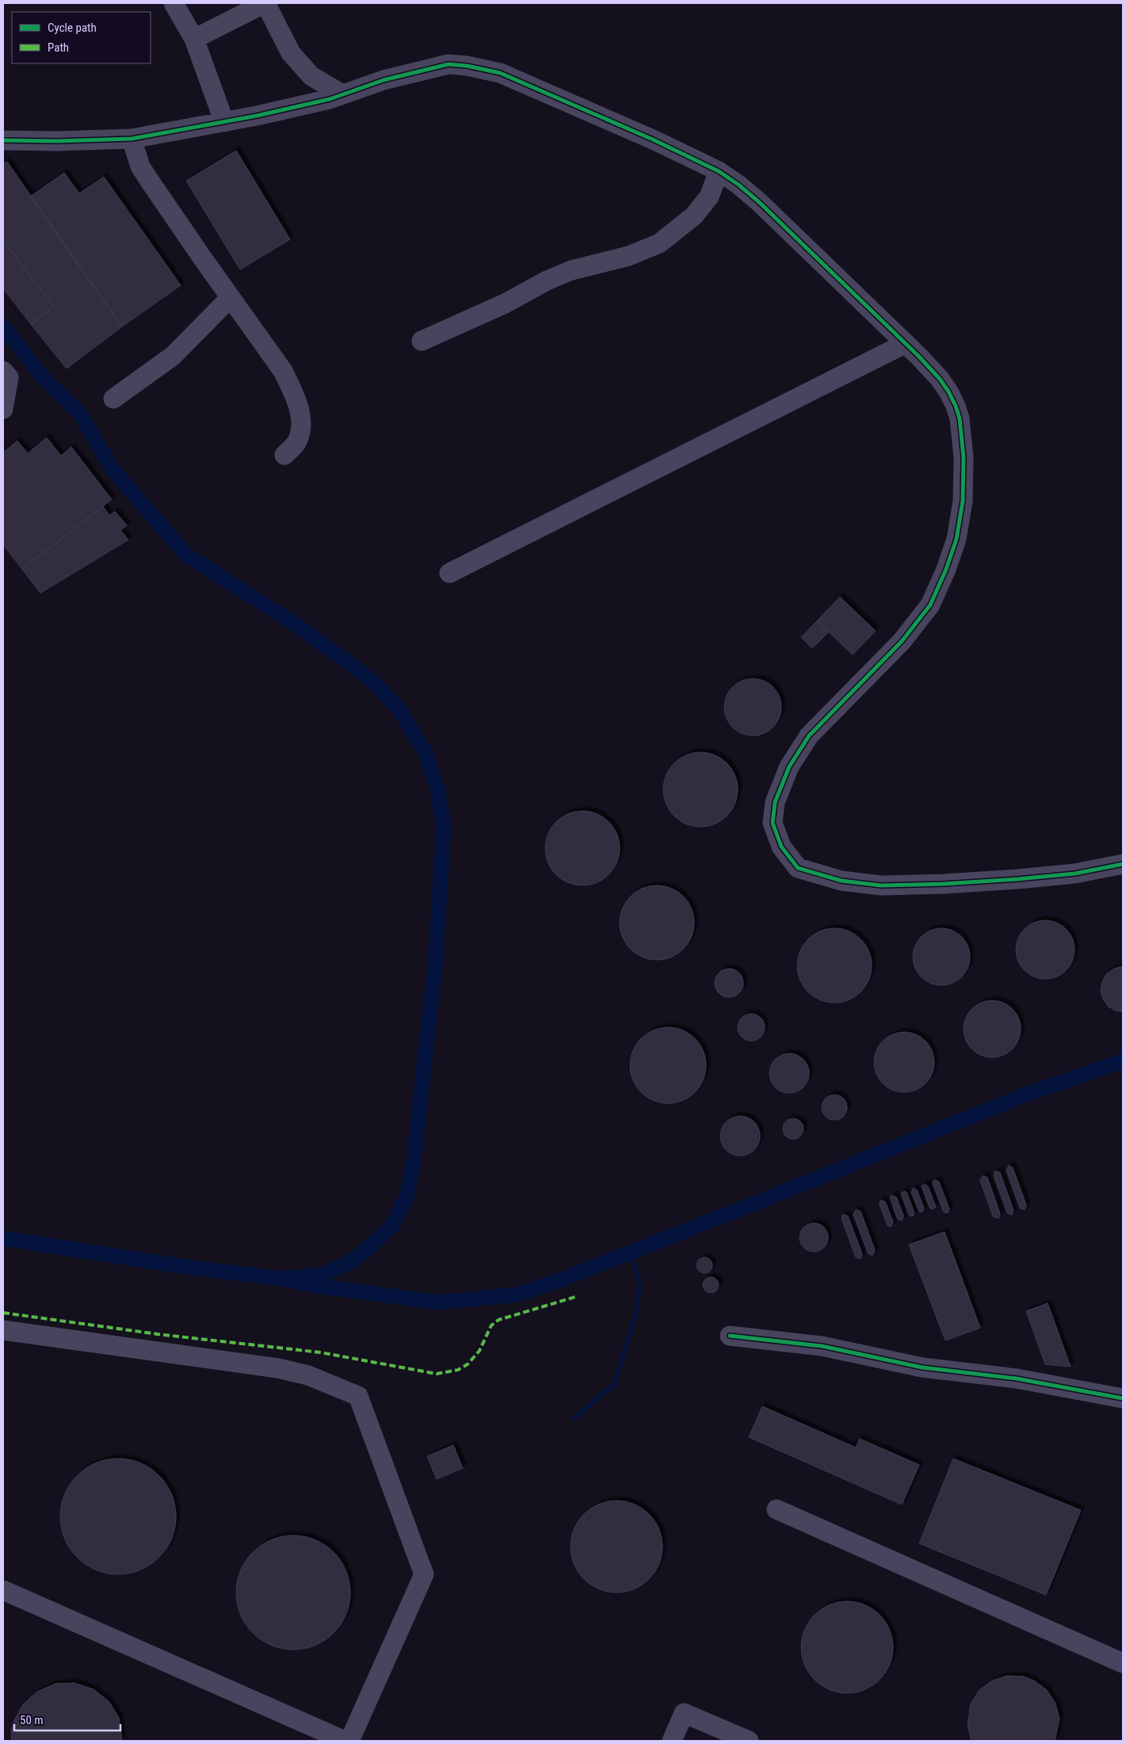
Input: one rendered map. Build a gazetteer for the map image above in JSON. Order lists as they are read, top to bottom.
{
  "legend": ["Cycle path", "Path"],
  "scale_bar": "50 m"
}
